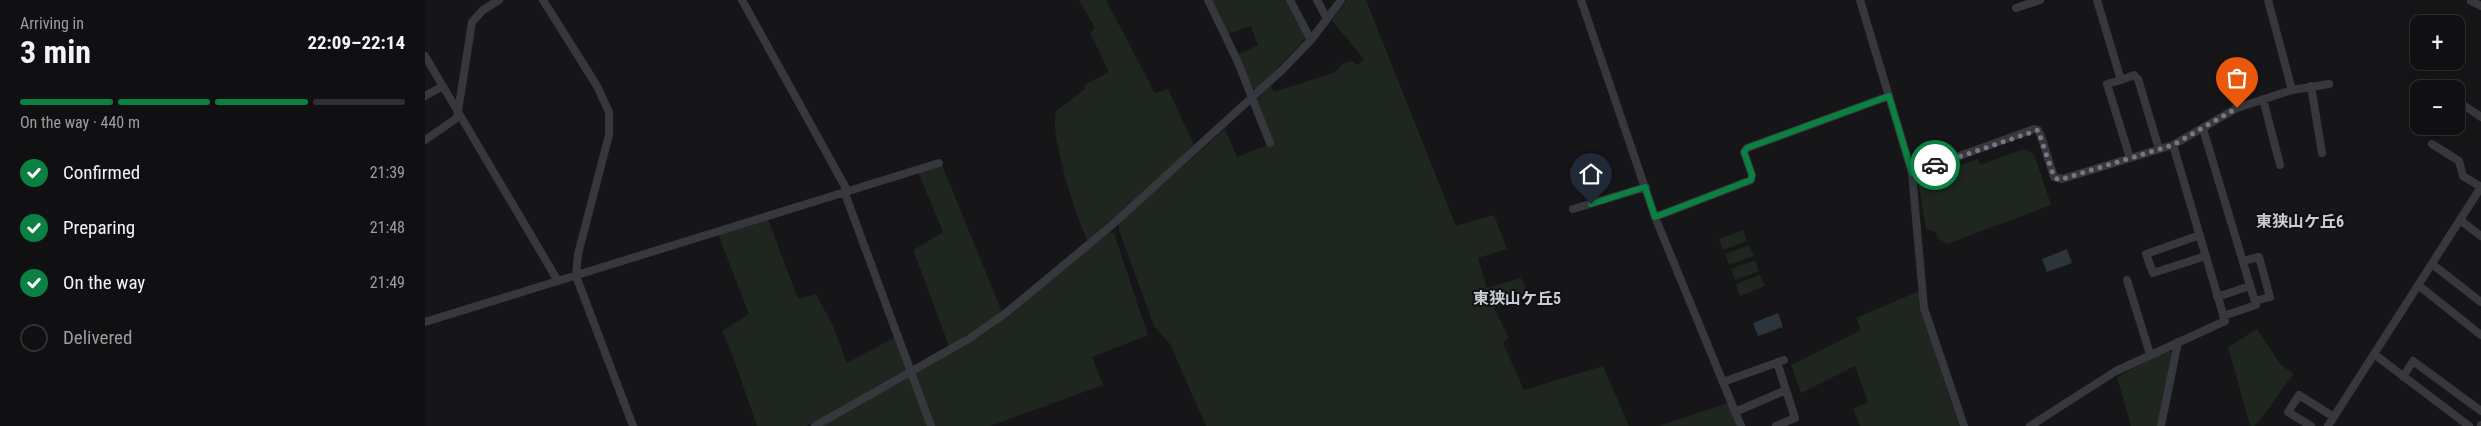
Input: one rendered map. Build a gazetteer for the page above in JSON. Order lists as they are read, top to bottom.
{
  "districts": ["東狭山ケ丘6", "東狭山ケ丘5"],
  "page": {
    "heading": ["3 min", "Arriving in", "22:09–22:14"],
    "map_buttons": ["+", "−"],
    "bar": "On the way · 440 m",
    "list": [
      ["Confirmed", "21:39"],
      ["Preparing", "21:48"],
      ["On the way", "21:49"],
      "Delivered"
    ]
  }
}
